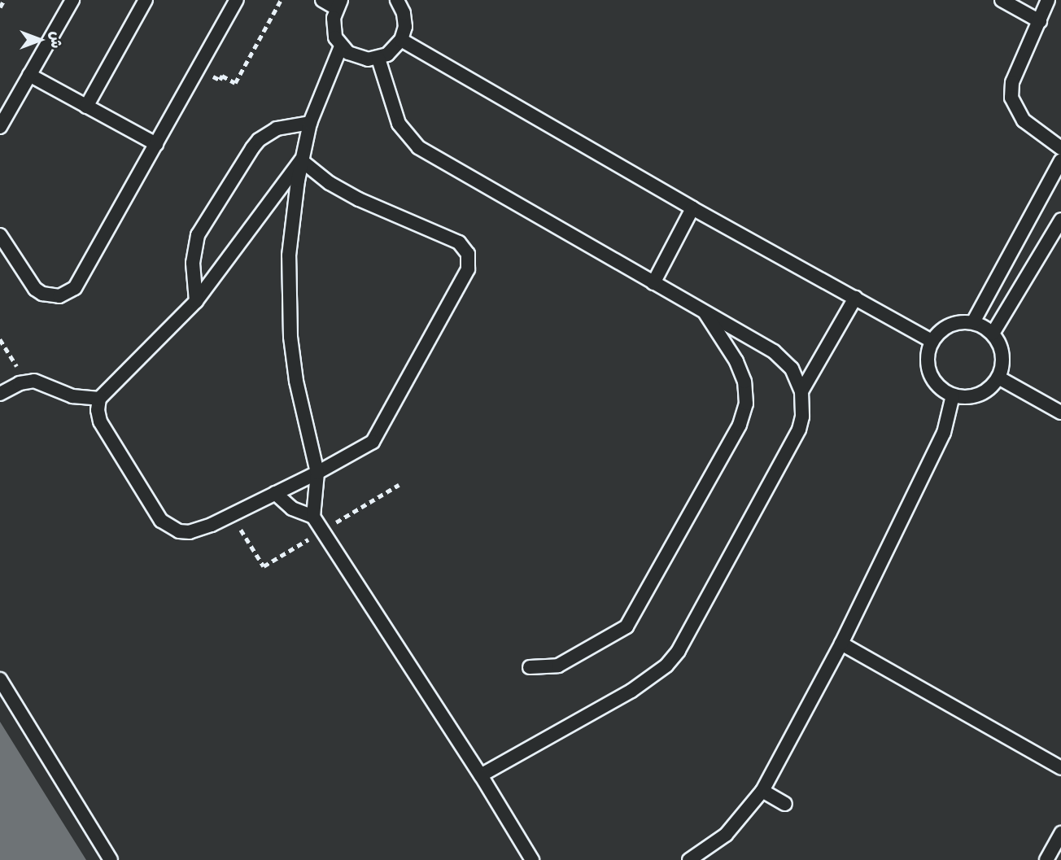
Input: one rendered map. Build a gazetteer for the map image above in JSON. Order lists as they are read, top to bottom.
{
  "north": "right"
}
